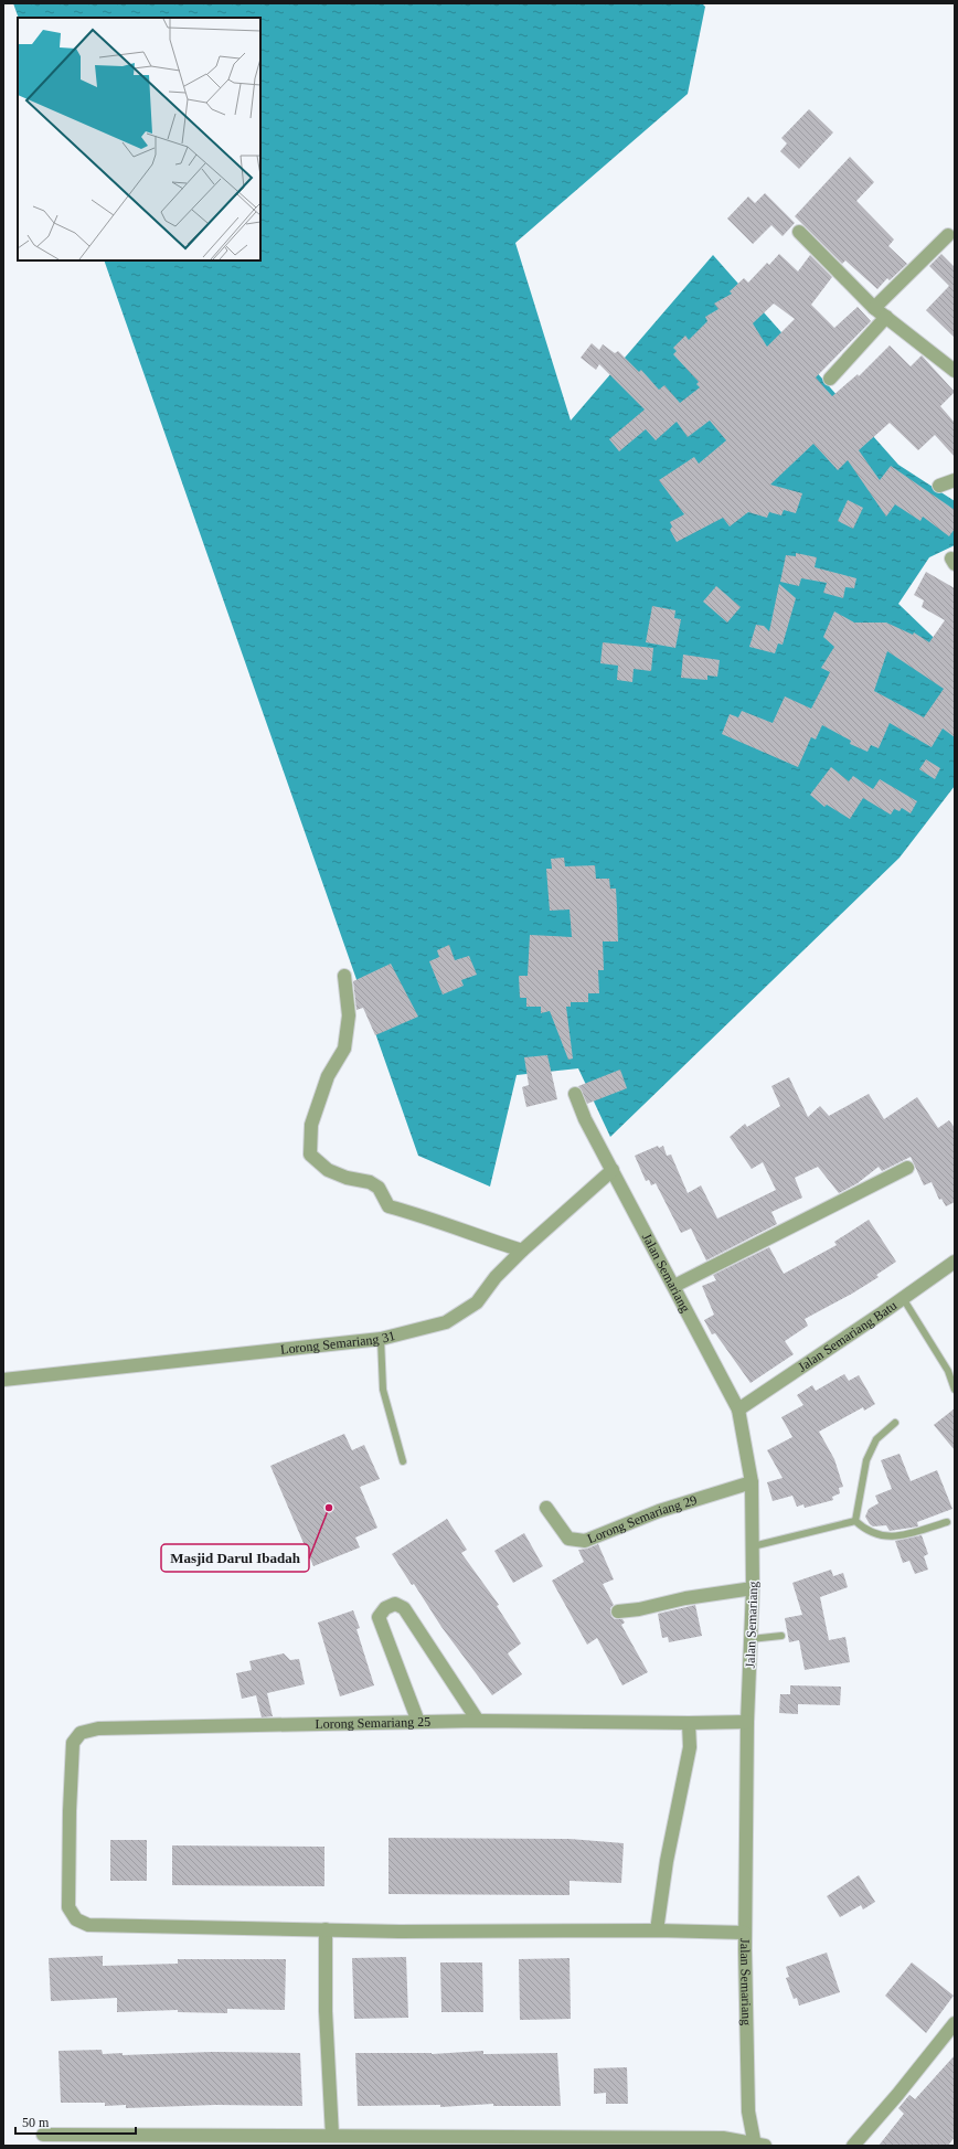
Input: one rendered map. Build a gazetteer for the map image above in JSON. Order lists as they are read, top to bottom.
{
  "streets": {
    "street": [
      "Jalan Semariang",
      "Jalan Semariang Batu",
      "Lorong Semariang 31",
      "Lorong Semariang 29",
      "Lorong Semariang 25"
    ]
  },
  "crossings": [
    ["Jalan Semariang", "Jalan Semariang Batu"],
    ["Jalan Semariang", "Lorong Semariang 31"],
    ["Jalan Semariang", "Lorong Semariang 29"],
    ["Jalan Semariang", "Lorong Semariang 25"]
  ],
  "places": ["Masjid Darul Ibadah"],
  "scale_bar": "50 m"
}
